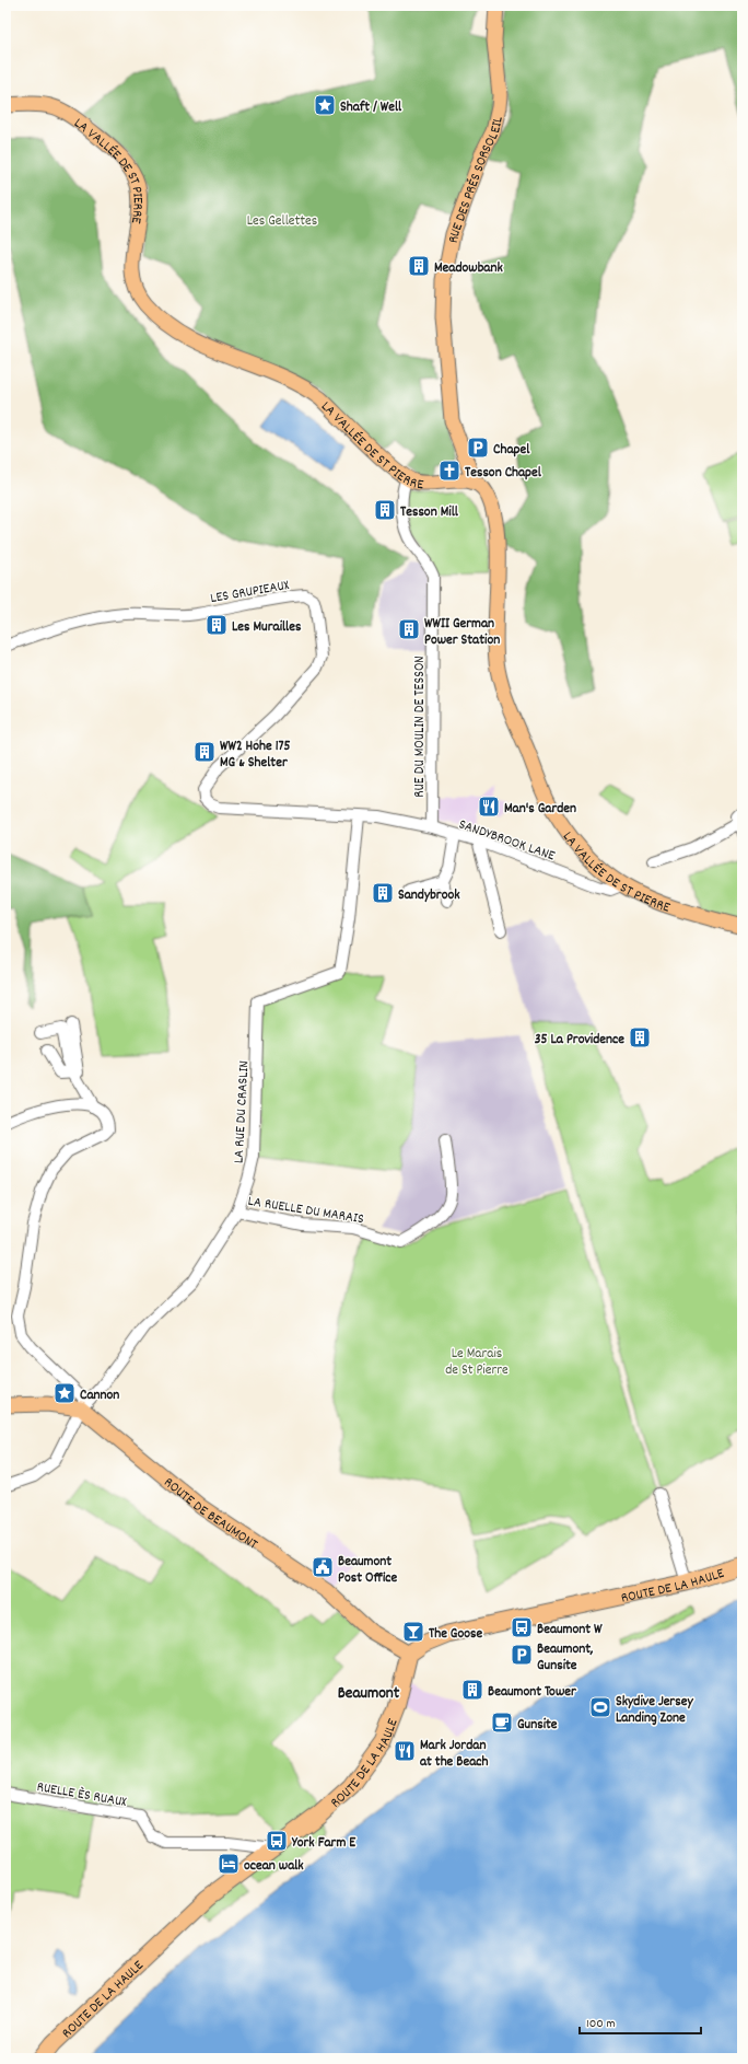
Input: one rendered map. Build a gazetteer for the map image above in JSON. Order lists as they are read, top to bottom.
{
  "streets": {
    "highway": ["ROUTE DE LA HAULE"],
    "main road": ["LA VALLÉE DE ST PIERRE", "RUE DES PRÉS SORSOLEIL", "ROUTE DE BEAUMONT"],
    "street": [
      "LES GRUPIEAUX",
      "RUE DU MOULIN DE TESSON",
      "SANDYBROOK LANE",
      "LA RUE DU CRASLIN",
      "LA RUELLE DU MARAIS",
      "RUELLE ÈS RUAUX"
    ]
  },
  "crossings": [
    ["LA VALLÉE DE ST PIERRE", "RUE DES PRÉS SORSOLEIL"],
    ["LA VALLÉE DE ST PIERRE", "RUE DU MOULIN DE TESSON"],
    ["LA VALLÉE DE ST PIERRE", "SANDYBROOK LANE"],
    ["LES GRUPIEAUX", "RUE DU MOULIN DE TESSON"],
    ["LES GRUPIEAUX", "SANDYBROOK LANE"],
    ["LES GRUPIEAUX", "LA RUE DU CRASLIN"],
    ["RUE DU MOULIN DE TESSON", "SANDYBROOK LANE"],
    ["LA RUE DU CRASLIN", "LA RUELLE DU MARAIS"],
    ["LA RUE DU CRASLIN", "ROUTE DE BEAUMONT"],
    ["ROUTE DE BEAUMONT", "ROUTE DE LA HAULE"],
    ["ROUTE DE LA HAULE", "RUELLE ÈS RUAUX"]
  ],
  "districts": ["Beaumont"],
  "parks": ["Les Gellettes", "Le Marais de St Pierre"],
  "places": {
    "place": ["Shaft / Well", "Cannon"],
    "building": [
      "Meadowbank",
      "Tesson Mill",
      "Les Murailles",
      "WWII German Power Station",
      "WW2 Hohe 175 MG & Shelter",
      "Sandybrook",
      "35 La Providence",
      "Beaumont Tower"
    ],
    "parking": ["Chapel", "Beaumont, Gunsite"],
    "church": ["Tesson Chapel"],
    "restaurant": ["Man's Garden", "Mark Jordan at the Beach"],
    "public building": ["Beaumont Post Office"],
    "bus stop": ["Beaumont W", "York Farm E"],
    "bar": ["The Goose"],
    "sports": ["Skydive Jersey Landing Zone"],
    "cafe": ["Gunsite"],
    "hotel": ["ocean walk"]
  },
  "scale_bar": "100 m"
}
